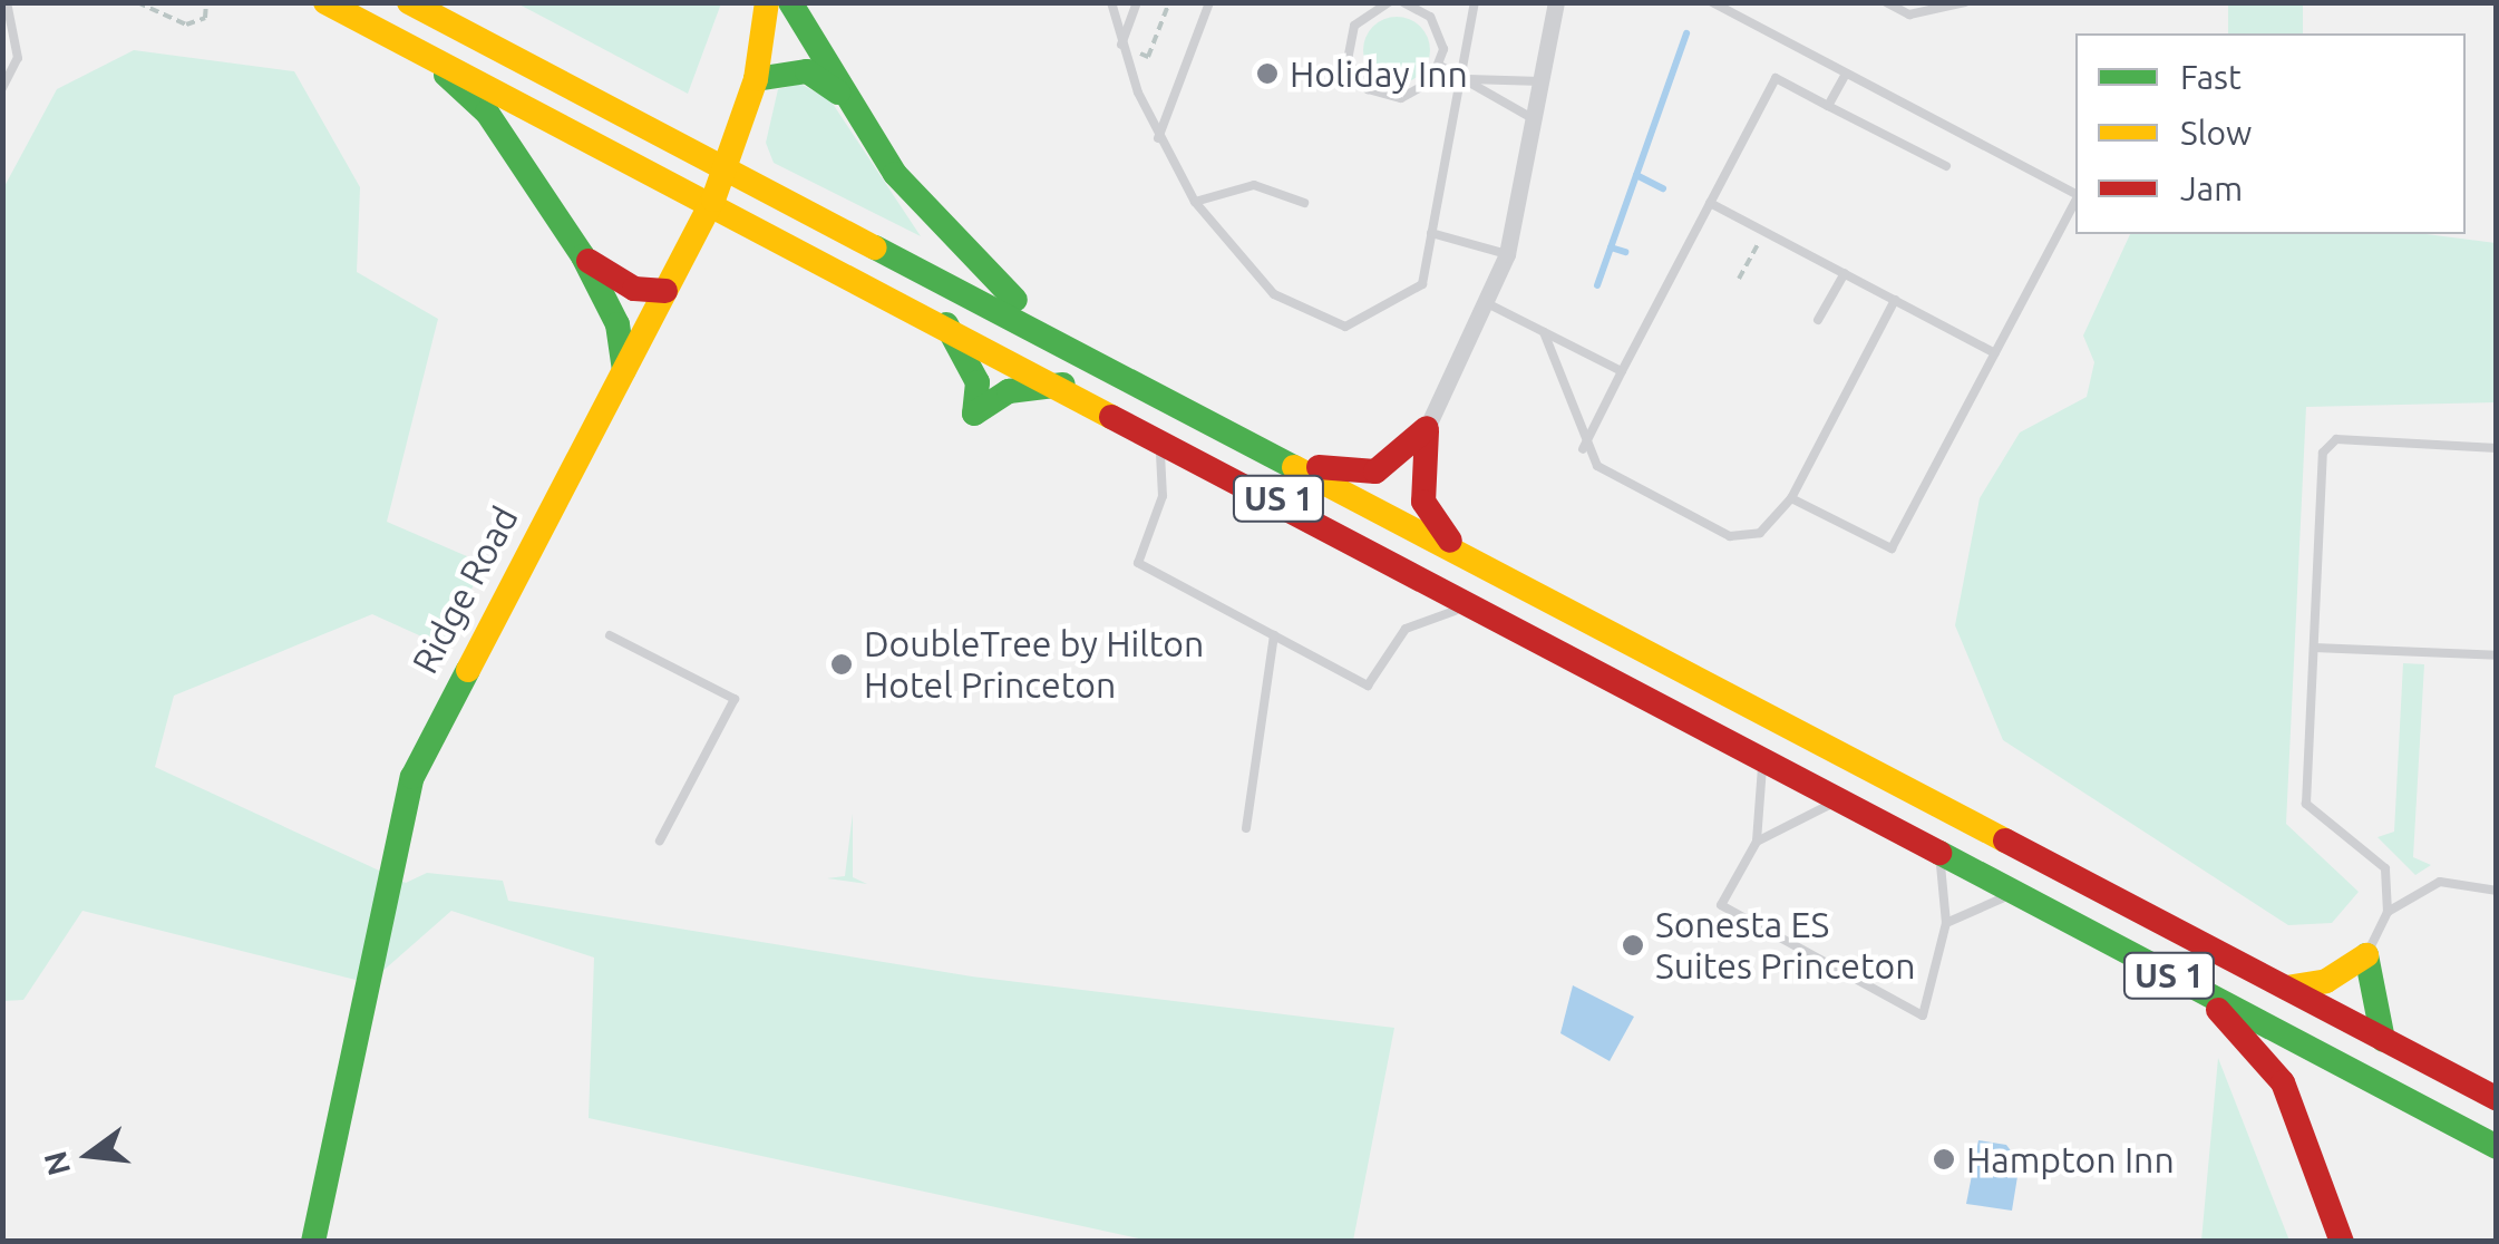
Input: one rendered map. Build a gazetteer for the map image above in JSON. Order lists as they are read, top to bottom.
{
  "streets": {
    "main road": ["US 1", "Ridge Road"]
  },
  "crossings": [
    ["US 1", "Ridge Road"]
  ],
  "places": [
    "Holiday Inn",
    "DoubleTree by Hilton Hotel Princeton",
    "Sonesta ES Suites Princeton",
    "Hampton Inn"
  ],
  "legend": ["Fast", "Slow", "Jam"],
  "north": "left"
}
